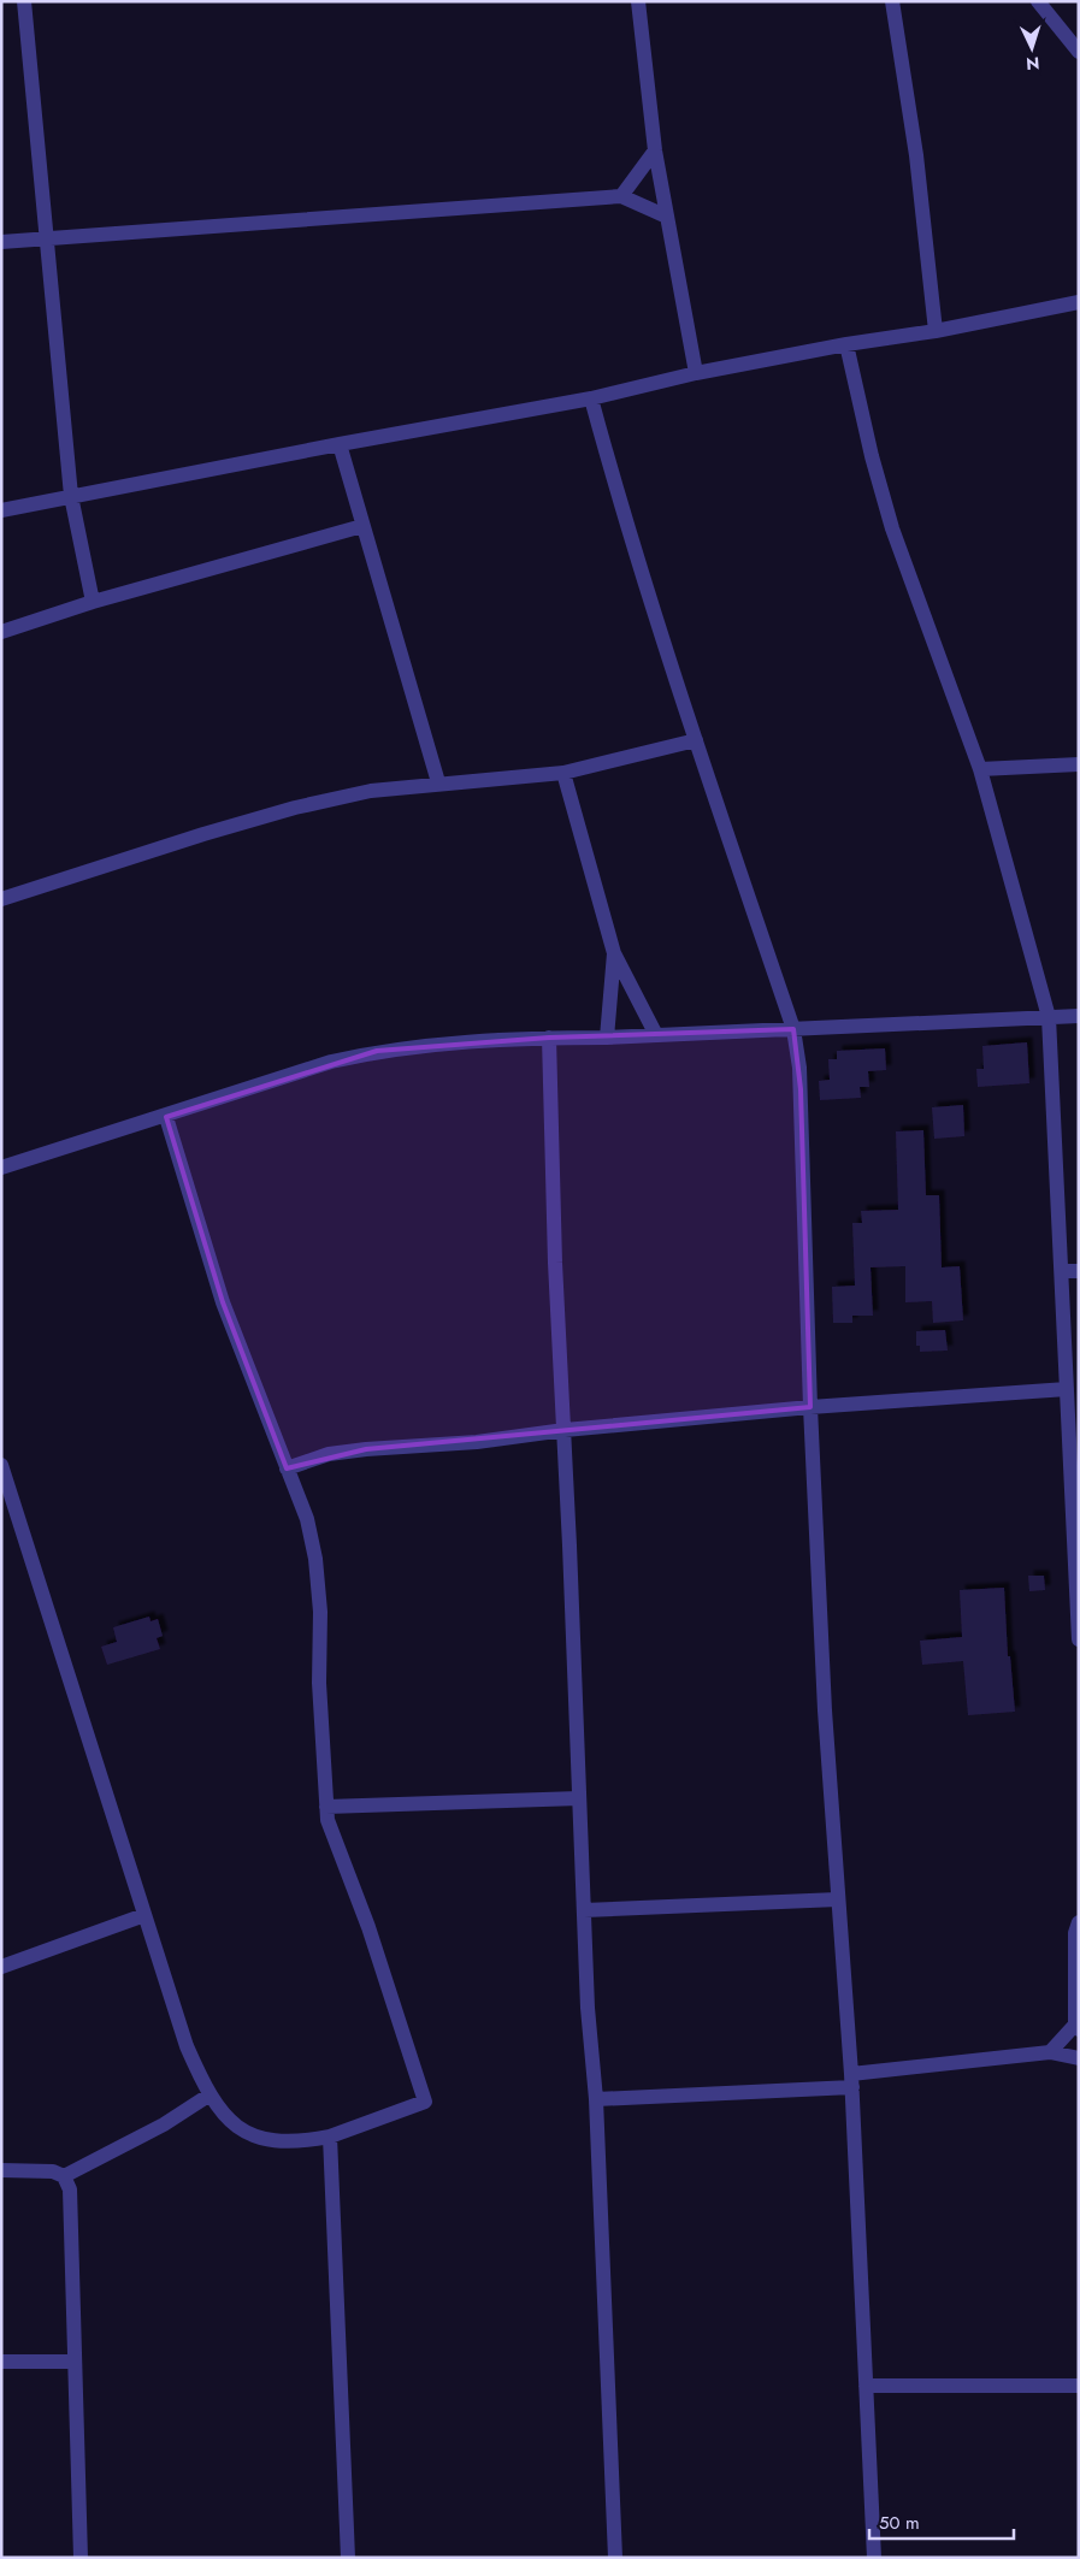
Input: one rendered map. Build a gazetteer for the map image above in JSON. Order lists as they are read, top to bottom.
{
  "scale_bar": "50 m",
  "north": "bottom"
}
